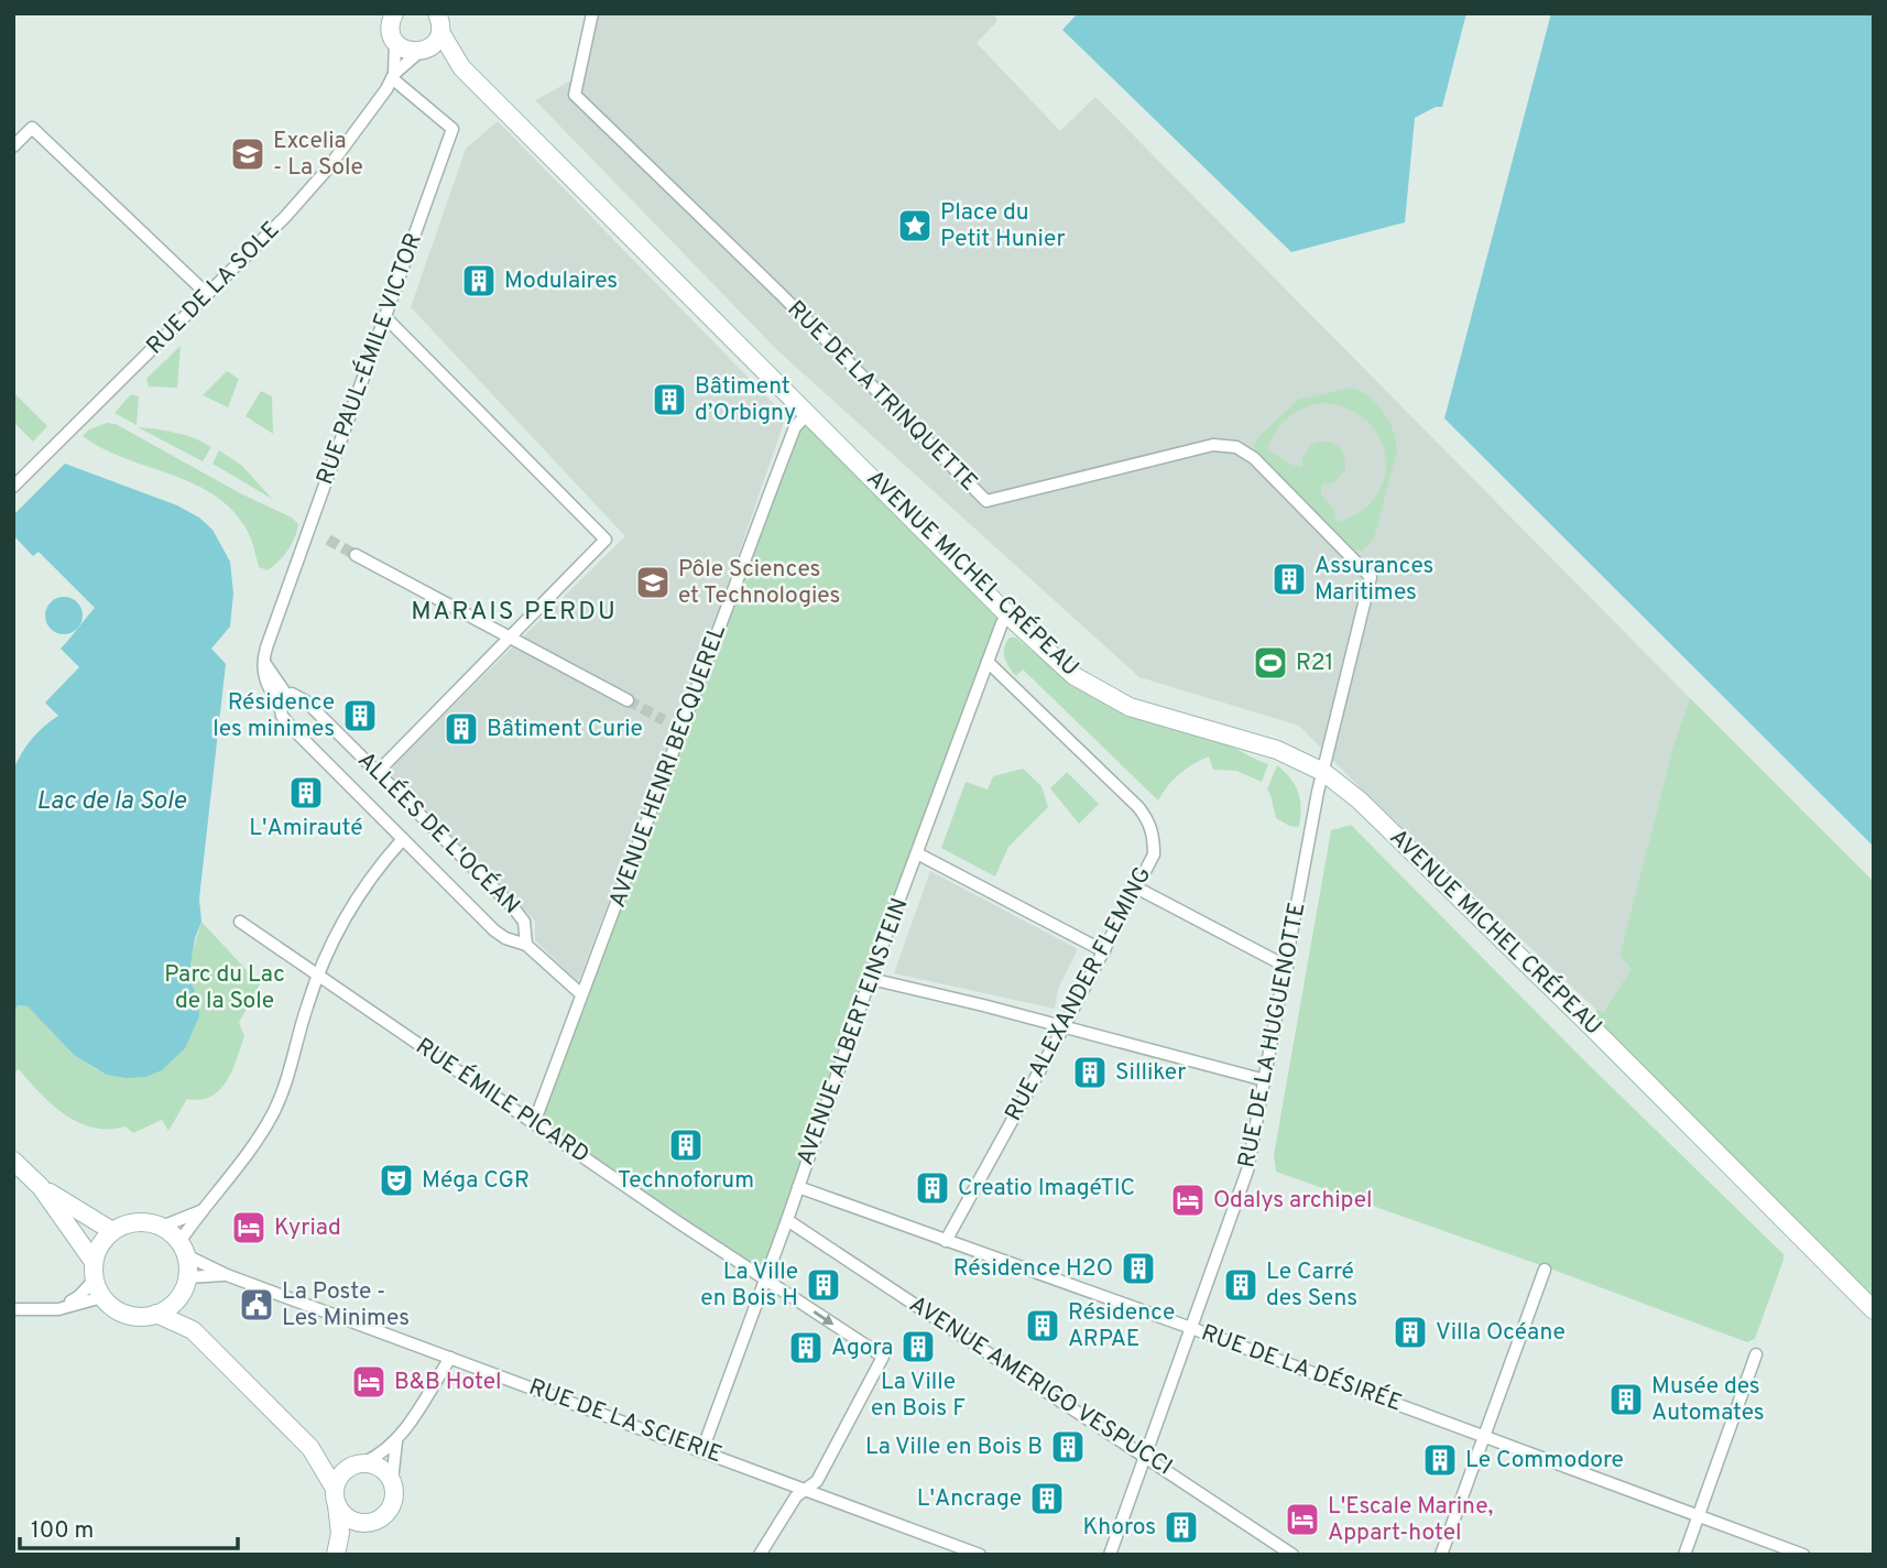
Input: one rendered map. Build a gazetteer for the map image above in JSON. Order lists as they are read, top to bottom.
{
  "streets": {
    "street": [
      "RUE DE LA SOLE",
      "RUE PAUL-ÉMILE VICTOR",
      "RUE DE LA TRINQUETTE",
      "AVENUE MICHEL CRÉPEAU",
      "AVENUE HENRI BECQUEREL",
      "ALLÉES DE L'OCÉAN",
      "RUE ALEXANDER FLEMING",
      "AVENUE ALBERT EINSTEIN",
      "RUE DE LA HUGUENOTTE",
      "RUE ÉMILE PICARD",
      "RUE DE LA DÉSIRÉE",
      "AVENUE AMERIGO VESPUCCI",
      "RUE DE LA SCIERIE"
    ]
  },
  "crossings": [
    ["RUE DE LA SOLE", "RUE PAUL-ÉMILE VICTOR"],
    ["RUE DE LA SOLE", "AVENUE MICHEL CRÉPEAU"],
    ["RUE PAUL-ÉMILE VICTOR", "ALLÉES DE L'OCÉAN"],
    ["RUE DE LA TRINQUETTE", "AVENUE MICHEL CRÉPEAU"],
    ["RUE DE LA TRINQUETTE", "RUE DE LA HUGUENOTTE"],
    ["AVENUE MICHEL CRÉPEAU", "AVENUE HENRI BECQUEREL"],
    ["AVENUE MICHEL CRÉPEAU", "AVENUE ALBERT EINSTEIN"],
    ["AVENUE MICHEL CRÉPEAU", "RUE DE LA HUGUENOTTE"],
    ["AVENUE HENRI BECQUEREL", "RUE ÉMILE PICARD"],
    ["RUE ALEXANDER FLEMING", "AVENUE ALBERT EINSTEIN"],
    ["RUE ALEXANDER FLEMING", "RUE DE LA DÉSIRÉE"],
    ["AVENUE ALBERT EINSTEIN", "RUE ÉMILE PICARD"],
    ["AVENUE ALBERT EINSTEIN", "RUE DE LA DÉSIRÉE"],
    ["AVENUE ALBERT EINSTEIN", "AVENUE AMERIGO VESPUCCI"],
    ["AVENUE ALBERT EINSTEIN", "RUE DE LA SCIERIE"],
    ["RUE DE LA HUGUENOTTE", "RUE DE LA DÉSIRÉE"],
    ["RUE DE LA HUGUENOTTE", "AVENUE AMERIGO VESPUCCI"],
    ["RUE ÉMILE PICARD", "RUE DE LA SCIERIE"]
  ],
  "districts": ["MARAIS PERDU"],
  "water": ["Lac de la Sole"],
  "parks": ["Parc du Lac de la Sole"],
  "places": {
    "school or university": ["Excelia - La Sole", "Pôle Sciences et Technologies"],
    "place": ["Place du Petit Hunier"],
    "building": [
      "Modulaires",
      "Bâtiment d’Orbigny",
      "Assurances Maritimes",
      "Résidence les minimes",
      "Bâtiment Curie",
      "L'Amirauté",
      "Silliker",
      "Technoforum",
      "Creatio ImagéTIC",
      "Résidence H2O",
      "La Ville en Bois H",
      "Le Carré des Sens",
      "Résidence ARPAE",
      "Villa Océane",
      "La Ville en Bois F",
      "Agora",
      "Musée des Automates",
      "La Ville en Bois B",
      "Le Commodore",
      "L'Ancrage",
      "Khoros"
    ],
    "sports": ["R21"],
    "theatre": ["Méga CGR"],
    "hotel": [
      "Odalys archipel",
      "Kyriad",
      "B&B Hotel",
      "L'Escale Marine, Appart-hotel"
    ],
    "public building": ["La Poste - Les Minimes"]
  },
  "scale_bar": "100 m"
}
